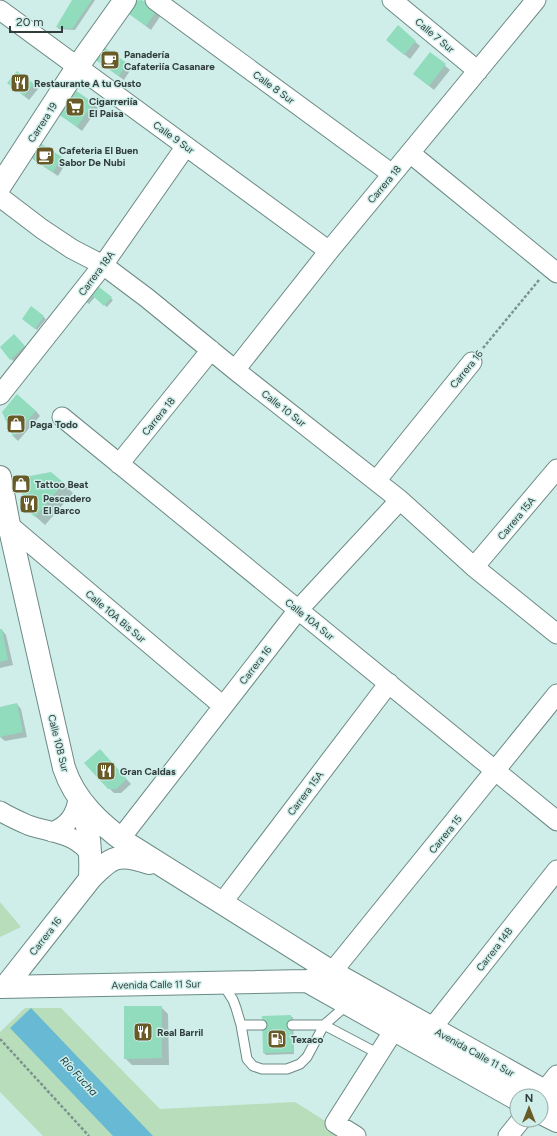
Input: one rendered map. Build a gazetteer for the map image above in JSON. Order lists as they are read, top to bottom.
{
  "streets": {
    "main road": [
      "Carrera 19",
      "Carrera 16",
      "Calle 10B Sur",
      "Avenida Calle 11 Sur"
    ],
    "street": [
      "Calle 7 Sur",
      "Calle 8 Sur",
      "Calle 9 Sur",
      "Carrera 18",
      "Carrera 18A",
      "Calle 10 Sur",
      "Carrera 15A",
      "Calle 10A Bis Sur",
      "Calle 10A Sur",
      "Carrera 15",
      "Carrera 14B"
    ]
  },
  "crossings": [
    ["Calle 7 Sur", "Carrera 18"],
    ["Calle 8 Sur", "Carrera 18"],
    ["Carrera 19", "Calle 9 Sur"],
    ["Calle 9 Sur", "Carrera 18"],
    ["Calle 9 Sur", "Carrera 18A"],
    ["Carrera 18", "Calle 10 Sur"],
    ["Carrera 18", "Calle 10A Sur"],
    ["Carrera 18A", "Calle 10 Sur"],
    ["Carrera 16", "Calle 10 Sur"],
    ["Carrera 16", "Calle 10A Bis Sur"],
    ["Carrera 16", "Calle 10A Sur"],
    ["Carrera 16", "Calle 10B Sur"],
    ["Carrera 16", "Avenida Calle 11 Sur"],
    ["Calle 10 Sur", "Carrera 15A"],
    ["Carrera 15A", "Calle 10A Sur"],
    ["Carrera 15A", "Calle 10B Sur"],
    ["Calle 10A Bis Sur", "Calle 10B Sur"],
    ["Calle 10A Sur", "Carrera 15"],
    ["Calle 10B Sur", "Carrera 15"],
    ["Calle 10B Sur", "Avenida Calle 11 Sur"],
    ["Carrera 15", "Avenida Calle 11 Sur"],
    ["Carrera 14B", "Avenida Calle 11 Sur"]
  ],
  "water": ["Río Fucha"],
  "places": {
    "cafe": ["Panadería Cafateriía Casanare", "Cafeteria El Buen Sabor De Nubi"],
    "restaurant": [
      "Restaurante A tu Gusto",
      "Pescadero El Barco",
      "Gran Caldas",
      "Real Barril"
    ],
    "supermarket": ["Cigarreriía El Paisa"],
    "shop": ["Paga Todo", "Tattoo Beat"],
    "fuel station": ["Texaco"]
  },
  "scale_bar": "20 m",
  "north": "top"
}
